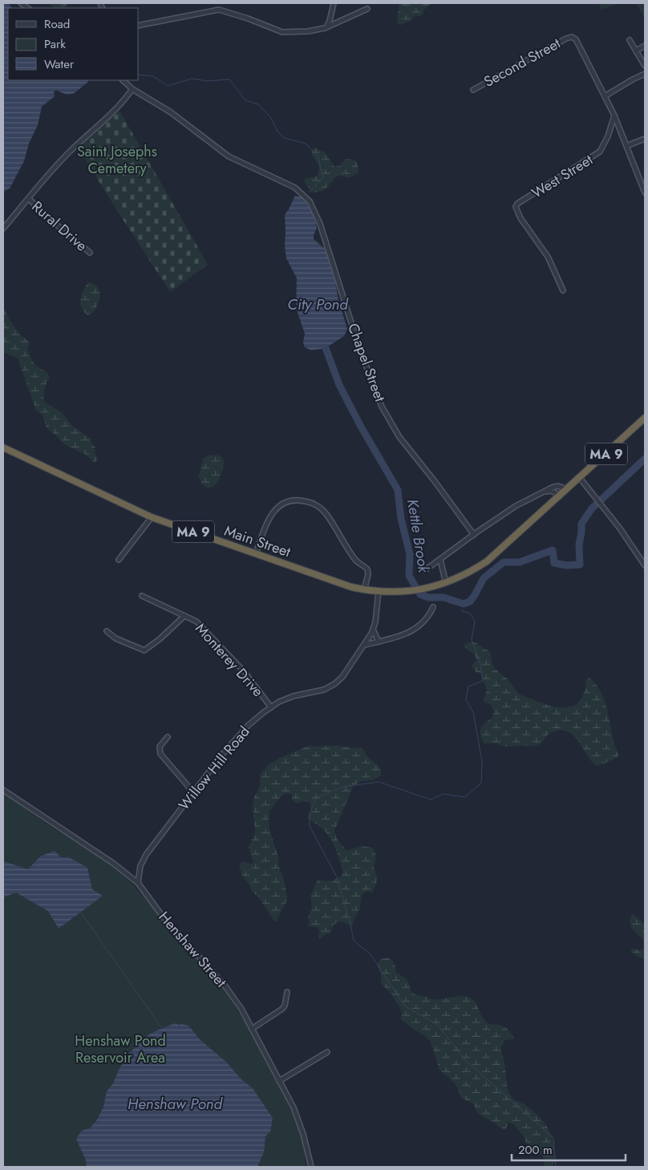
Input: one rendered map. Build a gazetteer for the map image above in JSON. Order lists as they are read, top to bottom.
{
  "streets": {
    "highway": ["MA 9", "Main Street"],
    "street": [
      "Second Street",
      "West Street",
      "Rural Drive",
      "Chapel Street",
      "Monterey Drive",
      "Willow Hill Road",
      "Henshaw Street"
    ]
  },
  "crossings": [
    ["Main Street", "Willow Hill Road"],
    ["Monterey Drive", "Willow Hill Road"],
    ["Willow Hill Road", "Henshaw Street"]
  ],
  "water": ["City Pond", "Kettle Brook", "Henshaw Pond"],
  "parks": ["Saint Josephs Cemetery", "Henshaw Pond Reservoir Area"],
  "legend": ["Road", "Park", "Water"],
  "scale_bar": "200 m"
}
